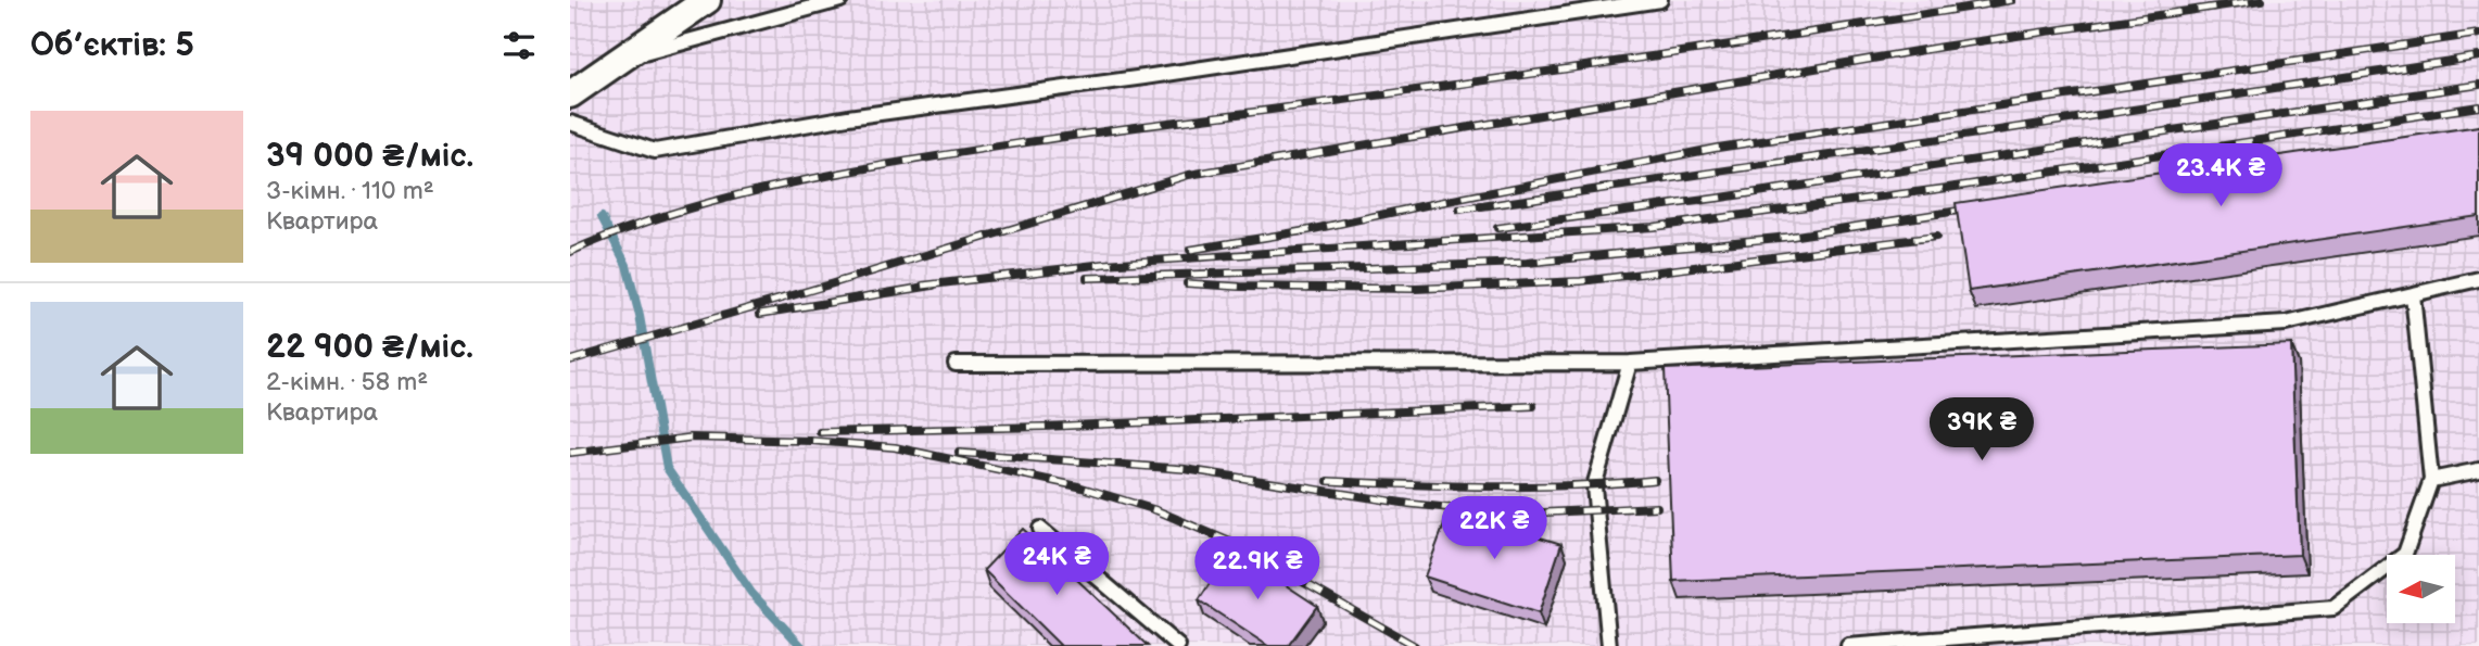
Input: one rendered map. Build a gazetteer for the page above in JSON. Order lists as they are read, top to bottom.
{
  "north": "left",
  "page": {
    "heading": "Об’єктів: 5",
    "list": [
      {
        "name": "39 000 ₴/міс.",
        "note": "3-кімн. · 110 m² · Квартира"
      },
      {
        "name": "22 900 ₴/міс.",
        "note": "2-кімн. · 58 m² · Квартира"
      }
    ],
    "price": [
      "23.4K ₴",
      "39K ₴",
      "22K ₴",
      "24K ₴",
      "22.9K ₴"
    ]
  }
}
